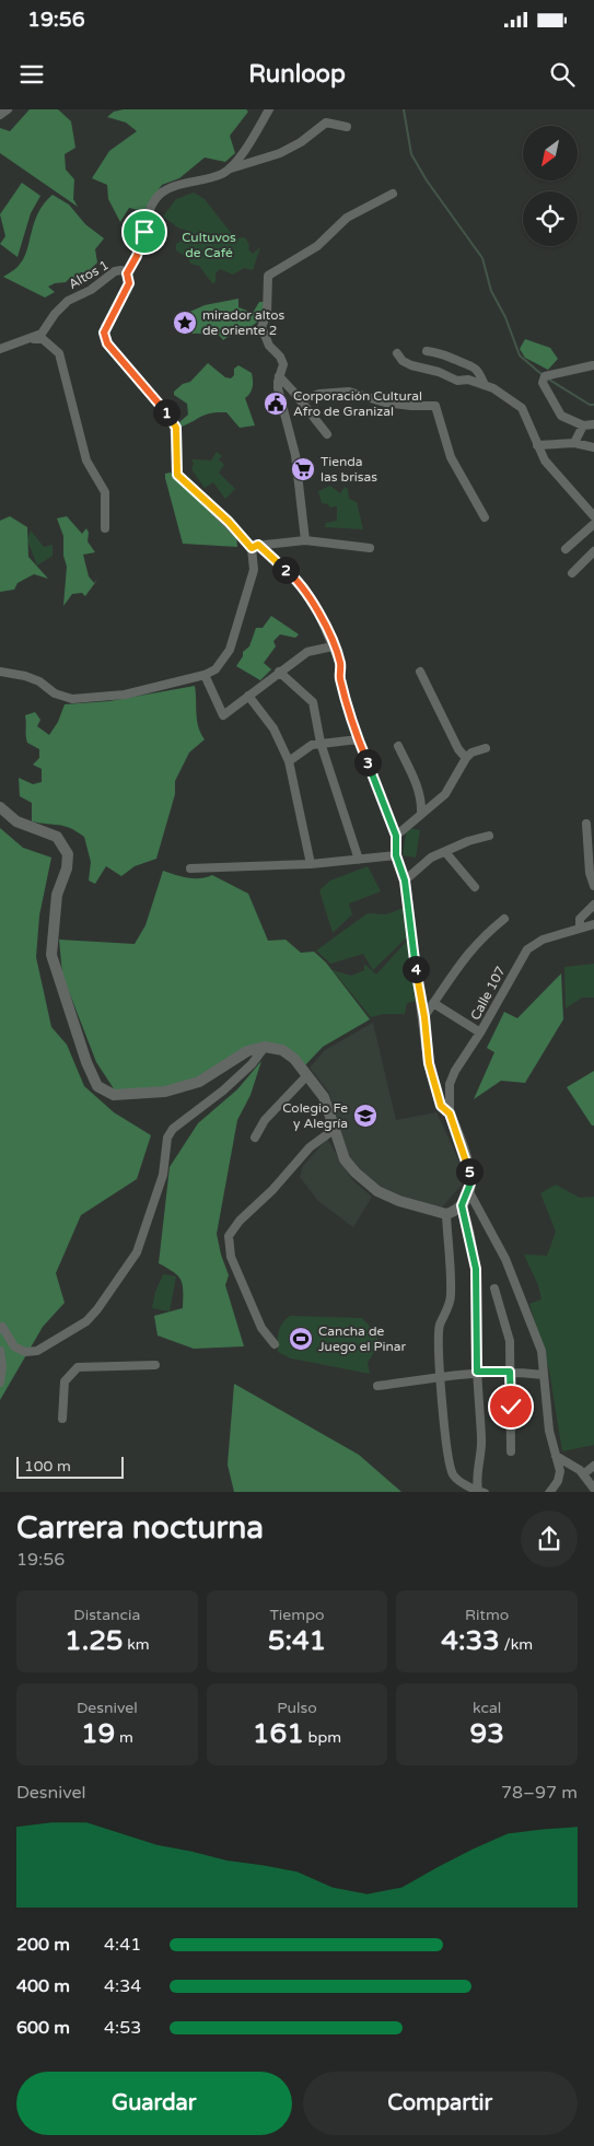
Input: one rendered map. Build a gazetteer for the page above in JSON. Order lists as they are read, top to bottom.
{
  "streets": {
    "street": ["Altos 1", "Calle 107"]
  },
  "parks": ["Cultuvos de Café"],
  "places": {
    "place": ["mirador altos de oriente 2"],
    "public building": ["Corporación Cultural Afro de Granizal"],
    "supermarket": ["Tienda las brisas"],
    "school or university": ["Colegio Fe y Alegría"],
    "sports": ["Cancha de Juego el Pinar"]
  },
  "scale_bar": "100 m",
  "north": "bottom left",
  "page": {
    "status": "19:56",
    "header": "Runloop",
    "pins": [
      "1",
      "2",
      "3",
      "4",
      "5"
    ],
    "scale": "100 m",
    "heading": ["Carrera nocturna", "19:56"],
    "stats": [
      ["Distancia", "1.25 km"],
      ["Tiempo", "5:41"],
      ["Ritmo", "4:33 /km"],
      ["Desnivel", "19 m"],
      ["Pulso", "161 bpm"],
      ["kcal", "93"]
    ],
    "chart": ["Desnivel", "78–97 m"],
    "list": [
      {
        "name": "200 m",
        "note": "4:41"
      },
      {
        "name": "400 m",
        "note": "4:34"
      },
      {
        "name": "600 m",
        "note": "4:53"
      }
    ],
    "buttons": ["Guardar", "Compartir"]
  }
}
